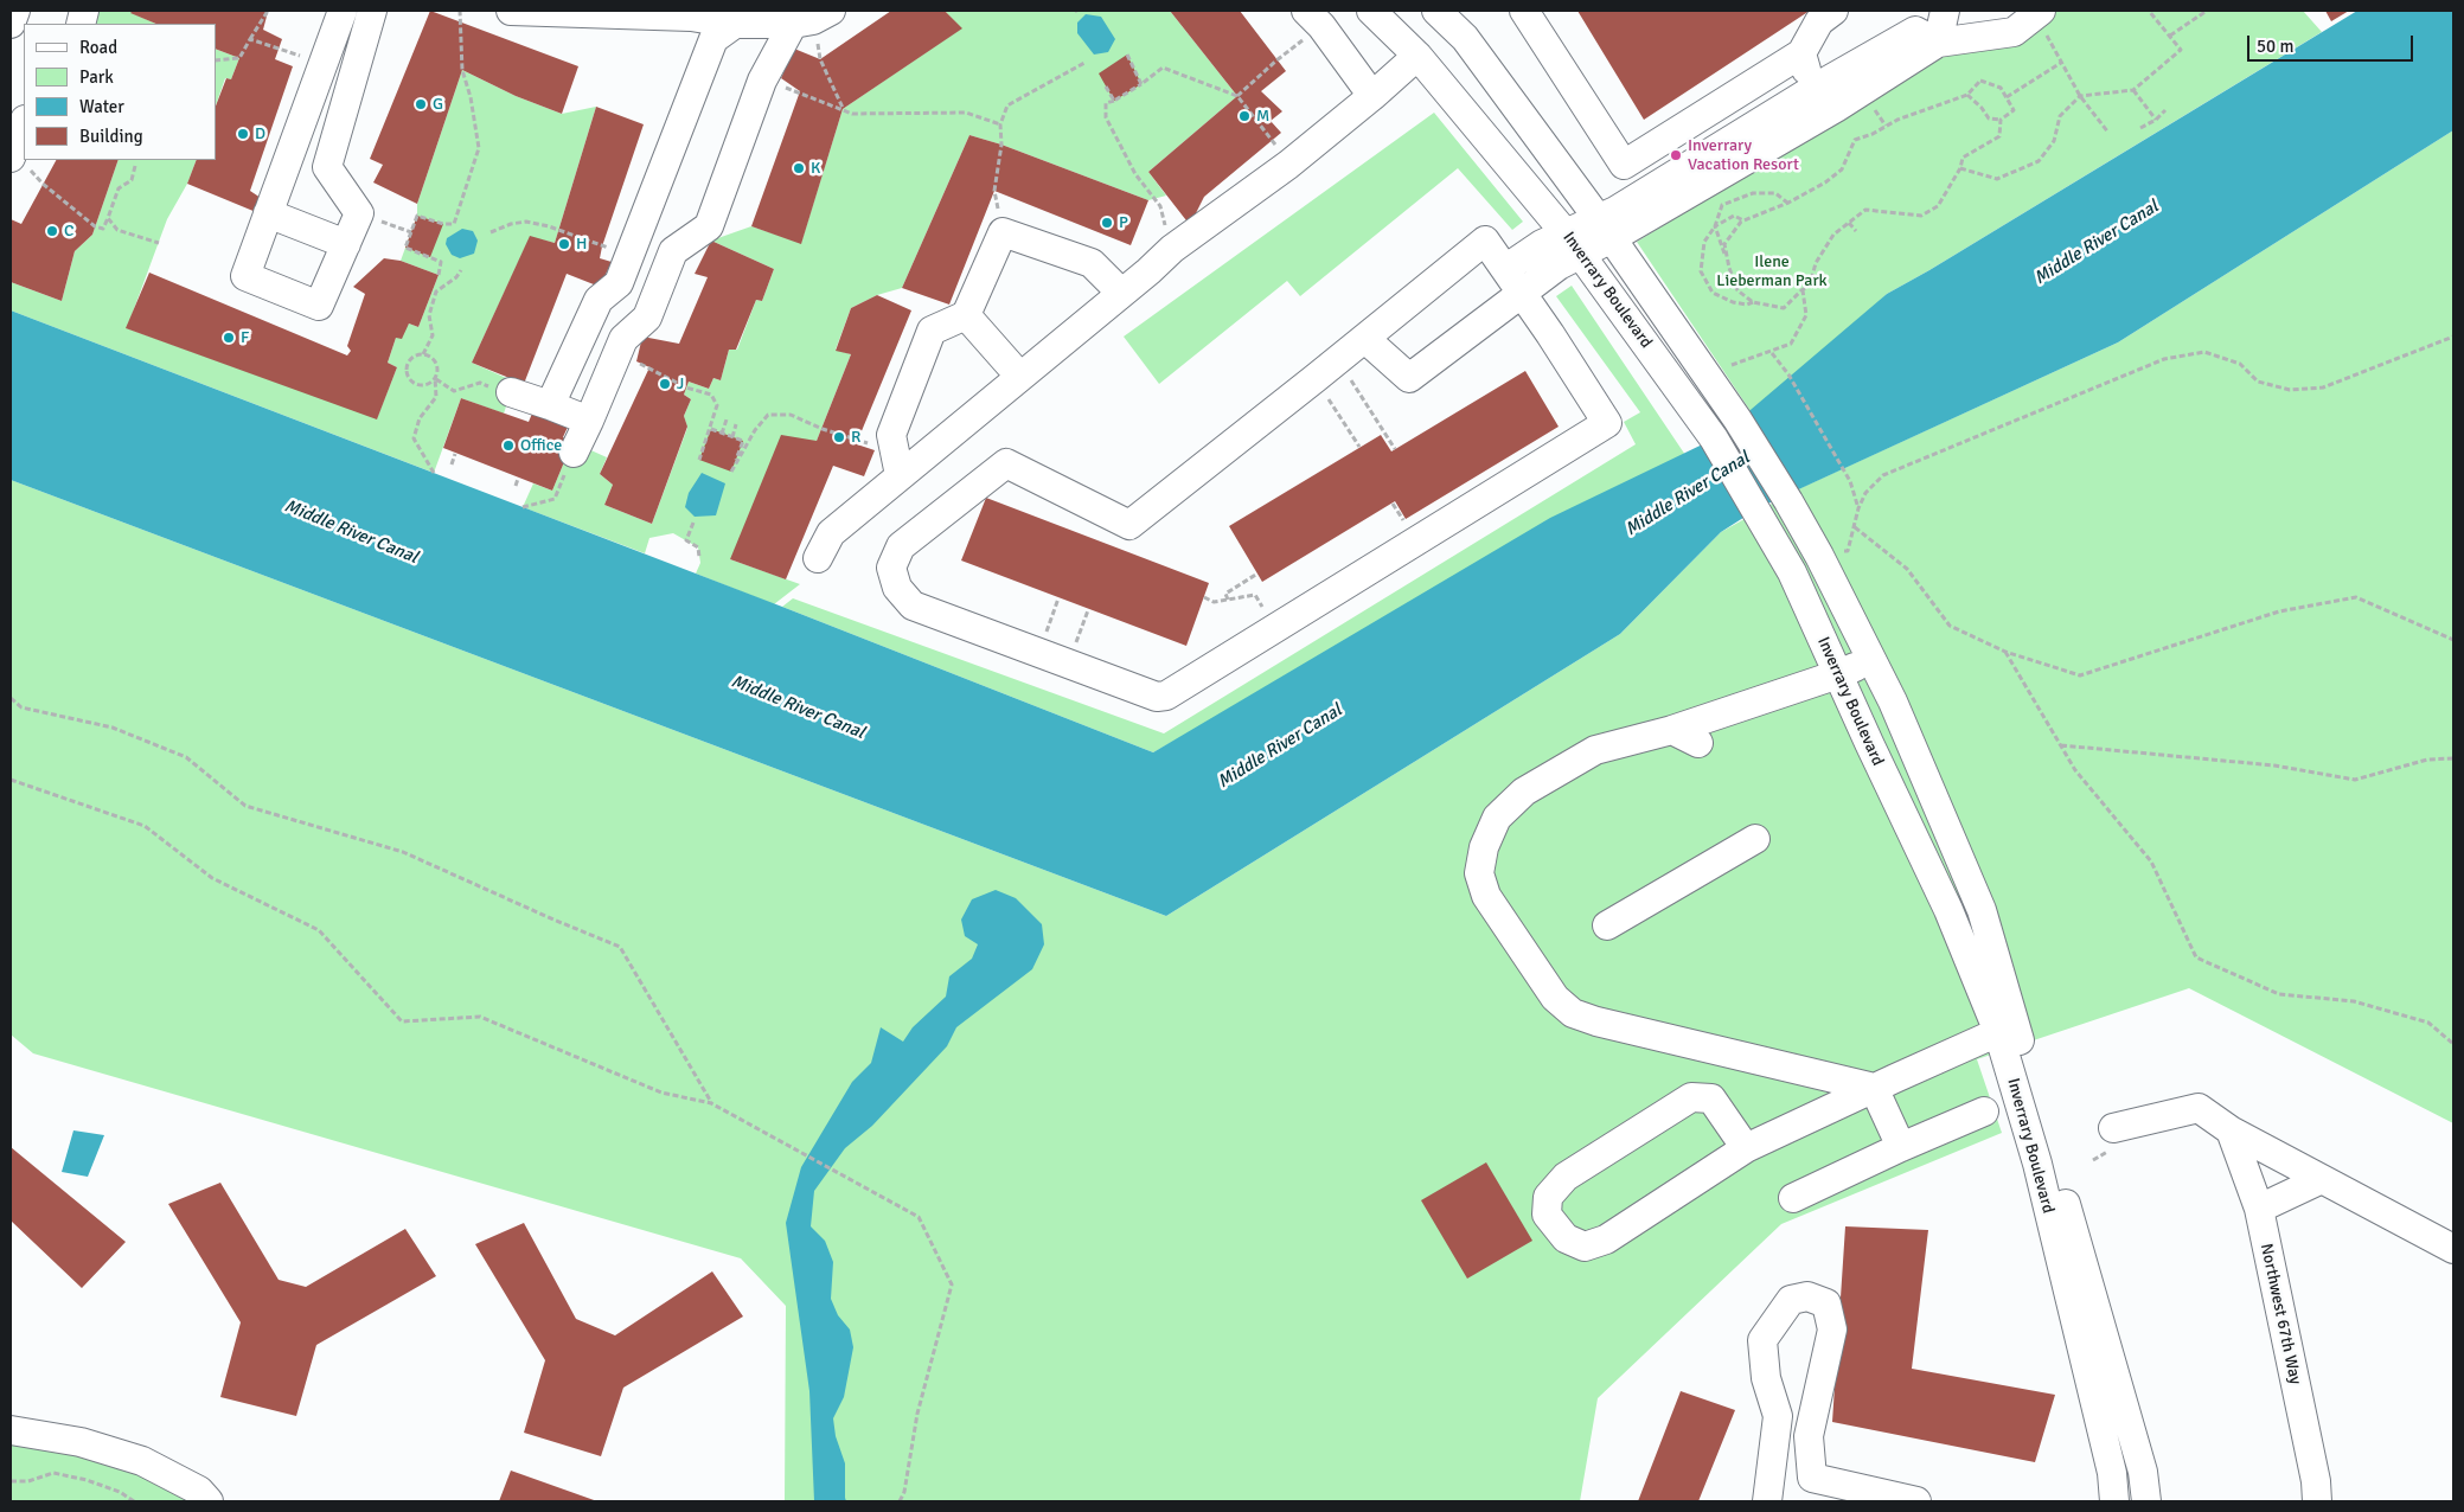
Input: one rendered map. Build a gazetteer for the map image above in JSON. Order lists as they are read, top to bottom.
{
  "streets": {
    "street": ["Inverrary Boulevard", "Northwest 67th Way"]
  },
  "water": ["Middle River Canal"],
  "parks": ["Ilene Lieberman Park"],
  "places": [
    "G",
    "M",
    "D",
    "Inverrary Vacation Resort",
    "K",
    "P",
    "C",
    "H",
    "F",
    "J",
    "R",
    "Office"
  ],
  "legend": [
    "Road",
    "Park",
    "Water",
    "Building"
  ],
  "scale_bar": "50 m"
}
